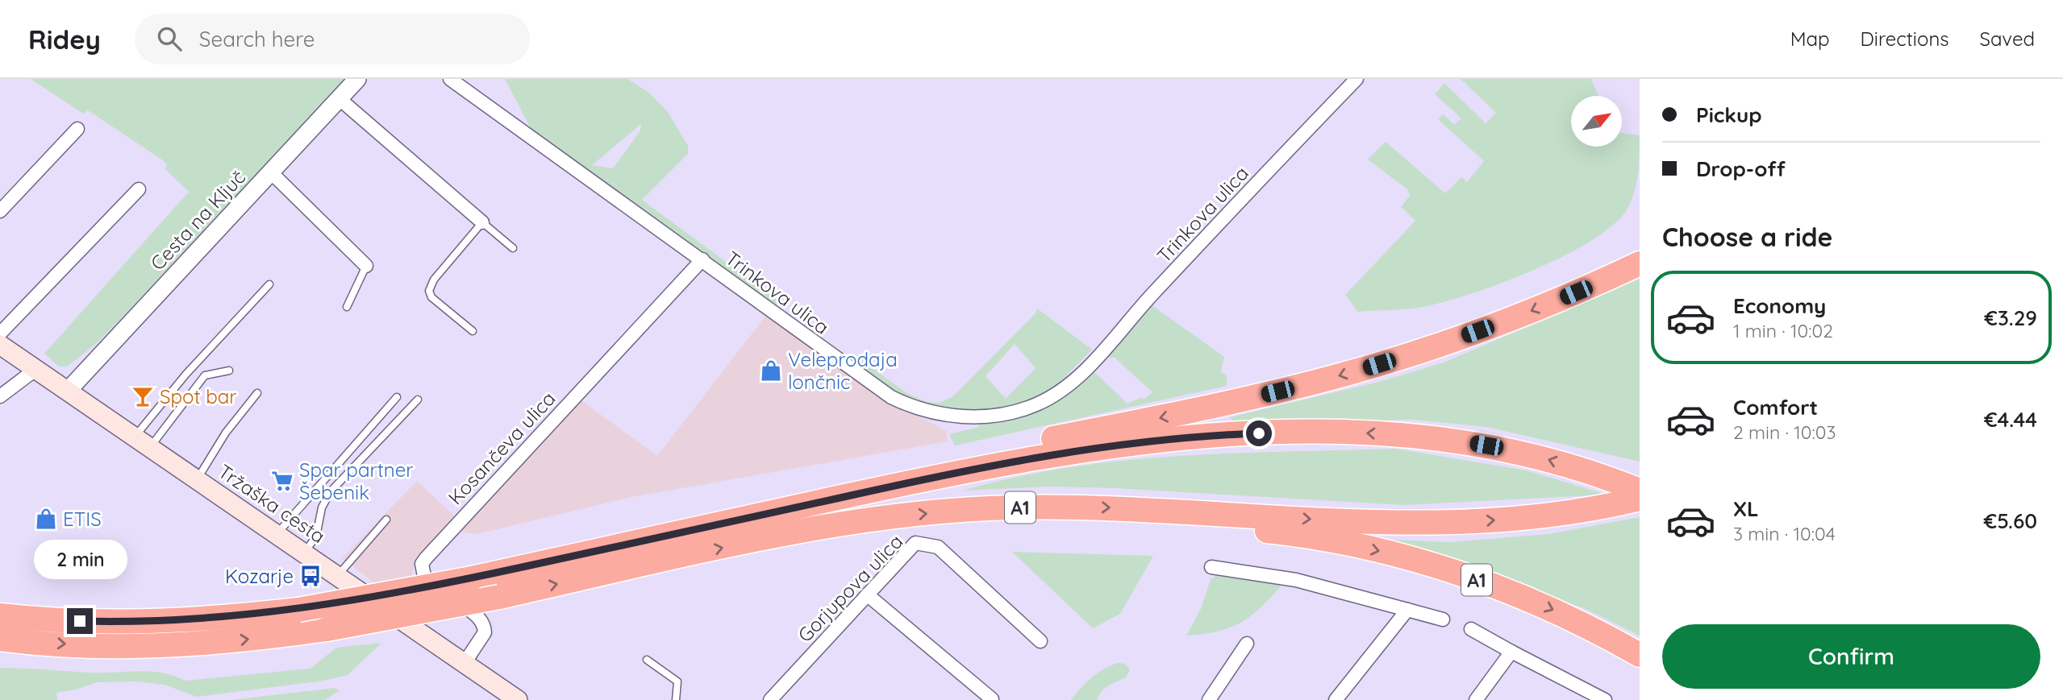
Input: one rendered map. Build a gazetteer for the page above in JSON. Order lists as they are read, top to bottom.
{
  "streets": {
    "highway": ["A1"],
    "main road": ["Tržaška cesta"],
    "street": [
      "Trinkova ulica",
      "Cesta na Ključ",
      "Kosančeva ulica",
      "Gorjupova ulica"
    ]
  },
  "crossings": [
    ["Trinkova ulica", "Kosančeva ulica"],
    ["Cesta na Ključ", "Tržaška cesta"],
    ["Kosančeva ulica", "Tržaška cesta"]
  ],
  "places": {
    "shop": ["Veleprodaja lončnic", "ETIS"],
    "bar": ["Spot bar"],
    "supermarket": ["Spar partner Šebenik"],
    "bus stop": ["Kozarje"]
  },
  "north": "top right",
  "page": {
    "header": "Ridey",
    "search": "Search here",
    "nav": ["Map", "Directions", "Saved"],
    "banner": ["Pickup", "Drop-off"],
    "heading": "Choose a ride",
    "list": [
      {
        "name": "Economy",
        "note": "1 min · 10:02",
        "value": "€3.29"
      },
      {
        "name": "Comfort",
        "note": "2 min · 10:03",
        "value": "€4.44"
      },
      {
        "name": "XL",
        "note": "3 min · 10:04",
        "value": "€5.60"
      }
    ],
    "bubble": "2 min",
    "buttons": "Confirm"
  }
}
